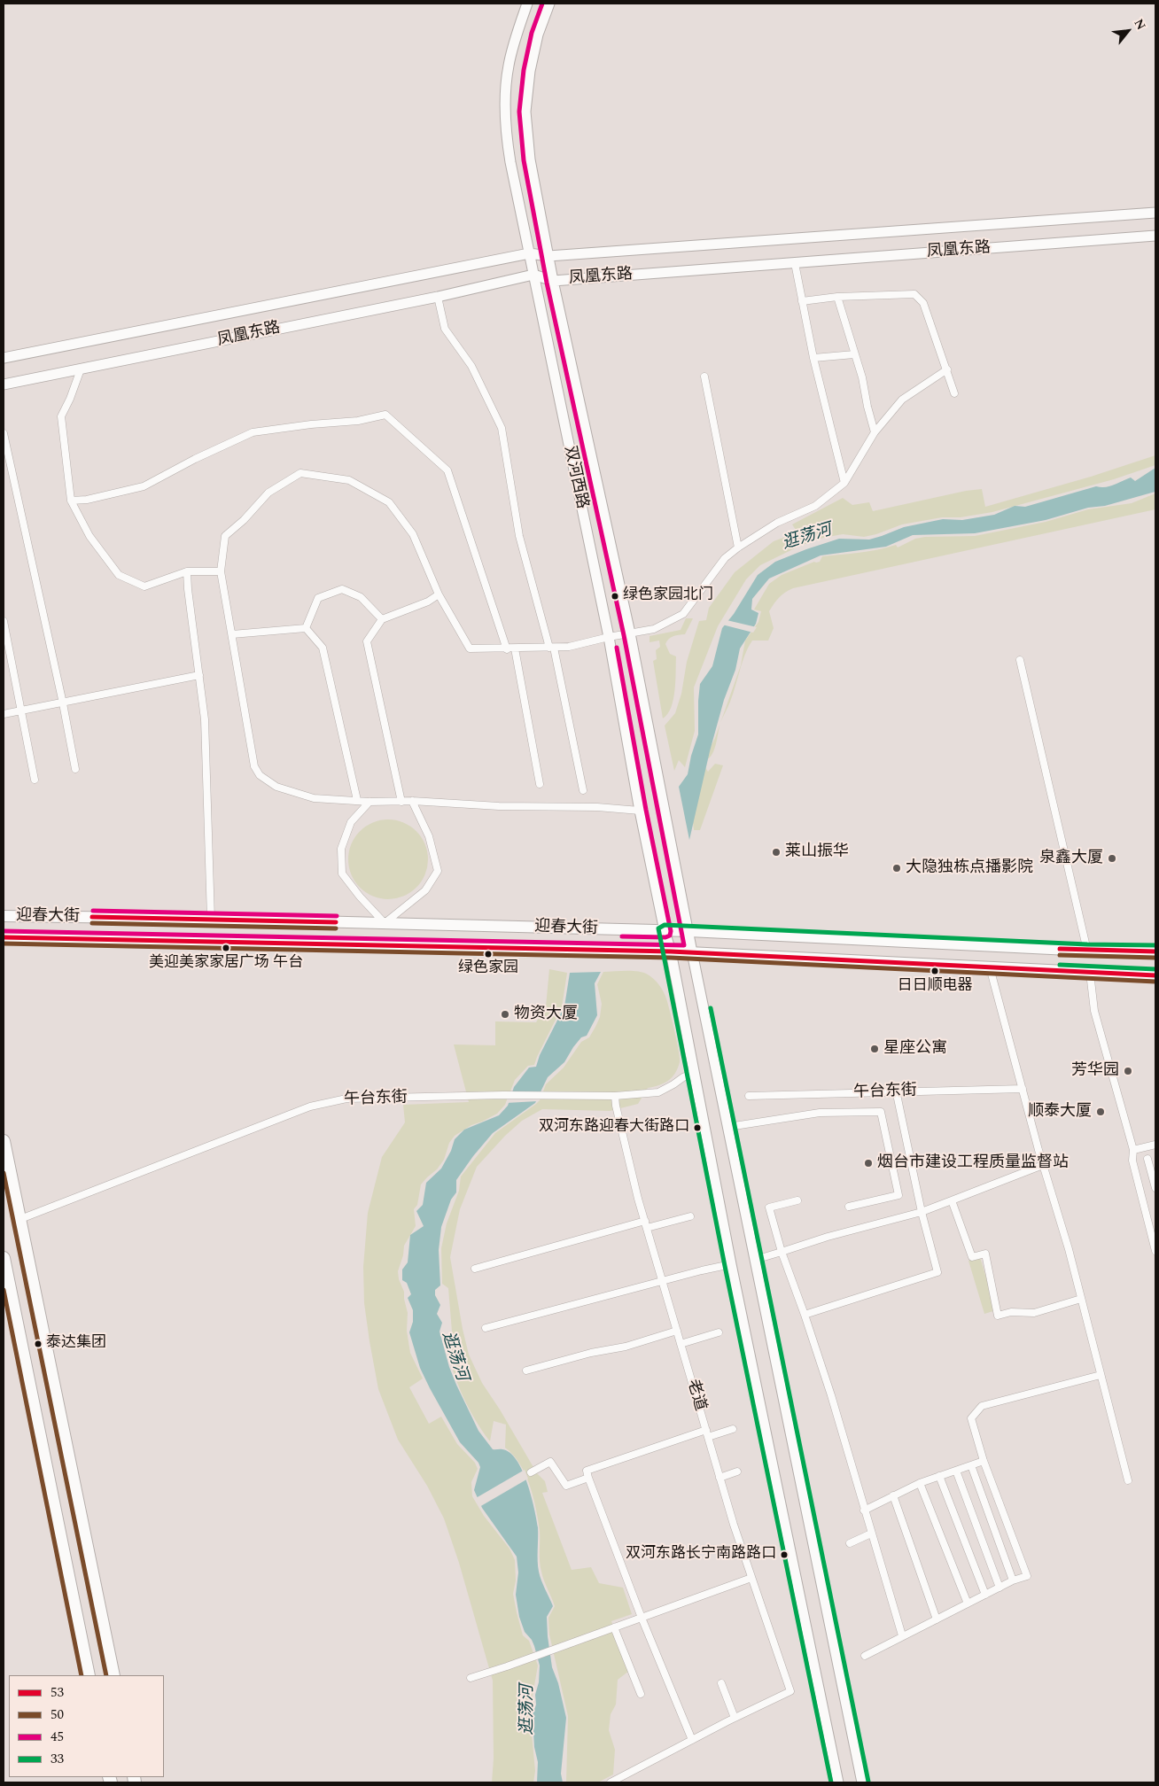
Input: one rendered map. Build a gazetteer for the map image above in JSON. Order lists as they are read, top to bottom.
{
  "streets": {
    "main road": ["迎春大街"],
    "street": [
      "凤凰东路",
      "双河西路",
      "午台东街",
      "老道"
    ]
  },
  "crossings": [
    ["凤凰东路", "双河西路"],
    ["双河西路", "迎春大街"],
    ["双河西路", "午台东街"],
    ["午台东街", "老道"]
  ],
  "water": ["逛荡河"],
  "places": [
    "绿色家园北门",
    "莱山振华",
    "泉鑫大厦",
    "大隐独栋点播影院",
    "美迎美家家居广场 午台",
    "绿色家园",
    "日日顺电器",
    "物资大厦",
    "星座公寓",
    "芳华园",
    "顺泰大厦",
    "双河东路迎春大街路口",
    "烟台市建设工程质量监督站",
    "泰达集团",
    "双河东路长宁南路路口"
  ],
  "lines": [
    "transit line 45",
    "transit line 53",
    "transit line 50",
    "transit line 33"
  ],
  "legend": [
    "53",
    "50",
    "45",
    "33"
  ],
  "north": "top right"
}
